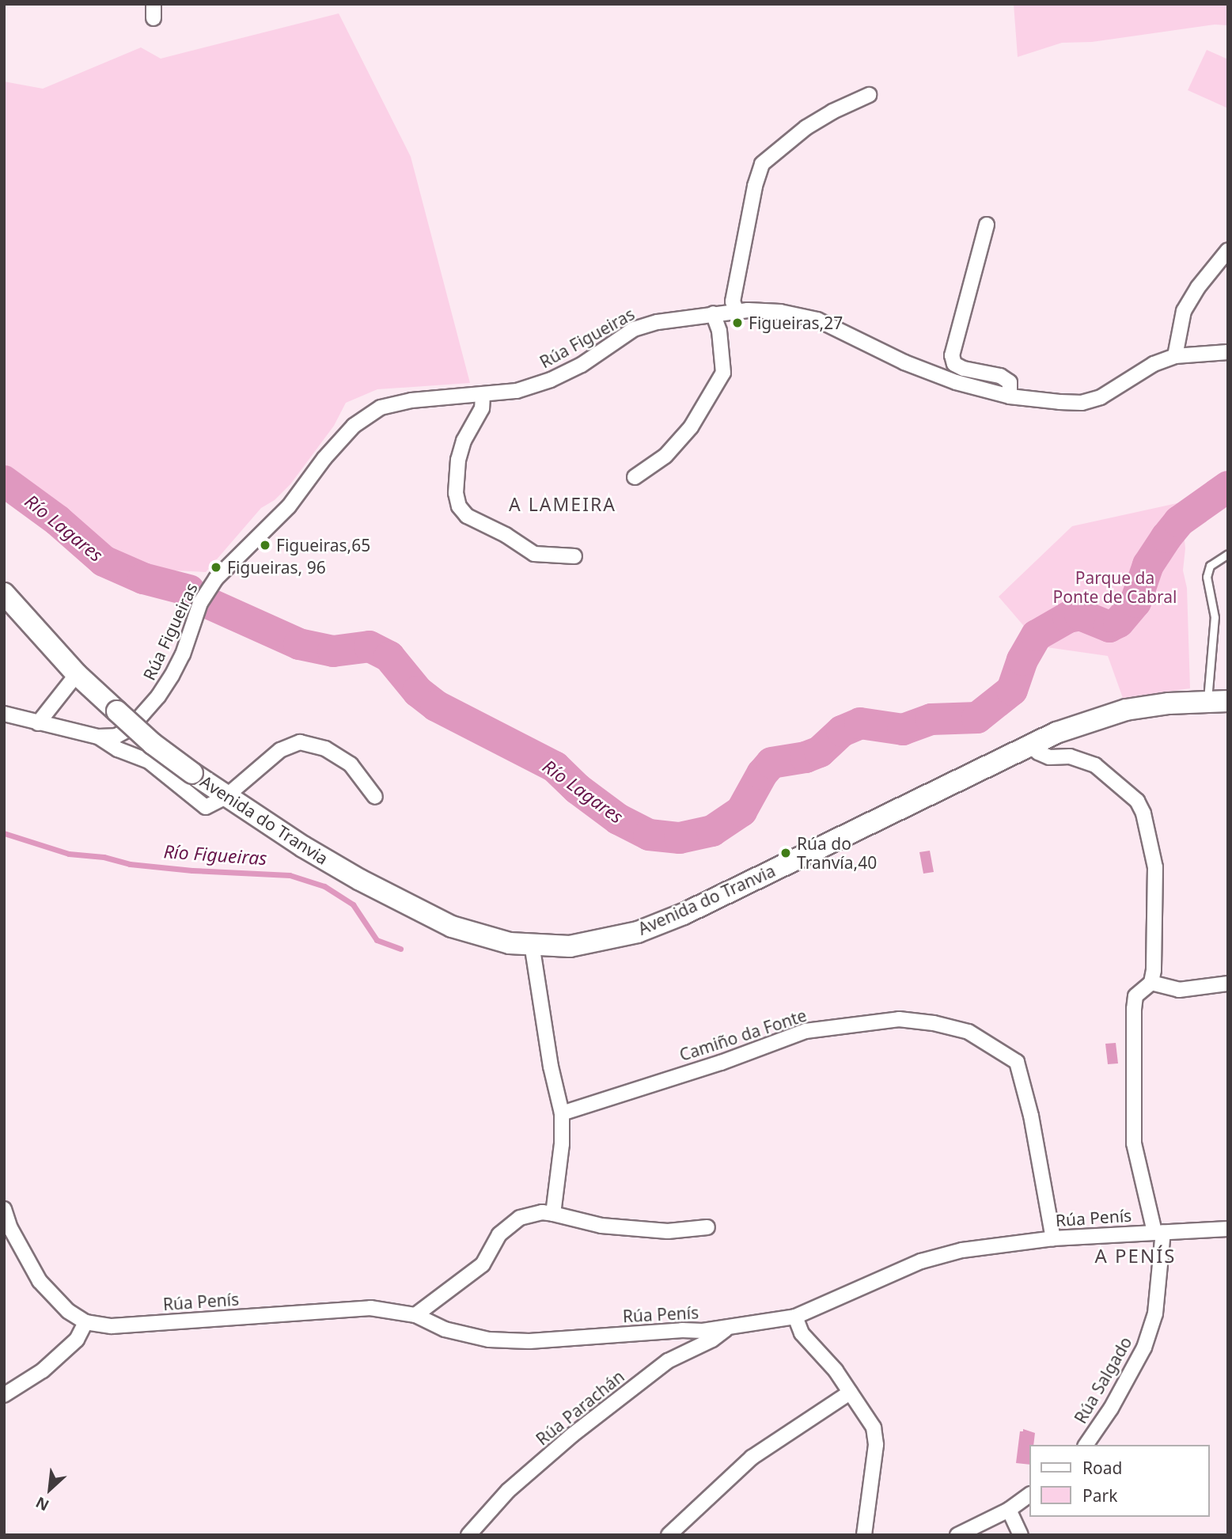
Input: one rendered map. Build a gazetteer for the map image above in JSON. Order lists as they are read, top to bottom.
{
  "streets": {
    "main road": ["Avenida do Tranvia"],
    "street": [
      "Rúa Figueiras",
      "Camiño da Fonte",
      "Rúa Penís",
      "Rúa Salgado",
      "Rúa Parachán"
    ]
  },
  "crossings": [
    ["Camiño da Fonte", "Rúa Penís"],
    ["Rúa Penís", "Rúa Salgado"],
    ["Rúa Penís", "Rúa Parachán"]
  ],
  "districts": ["A LAMEIRA", "A PENÍS"],
  "water": ["Río Lagares", "Río Figueiras"],
  "parks": ["Parque da Ponte de Cabral"],
  "places": [
    "Figueiras,27",
    "Figueiras,65",
    "Figueiras, 96",
    "Rúa do Tranvía,40"
  ],
  "legend": ["Road", "Park"],
  "north": "bottom left"
}
